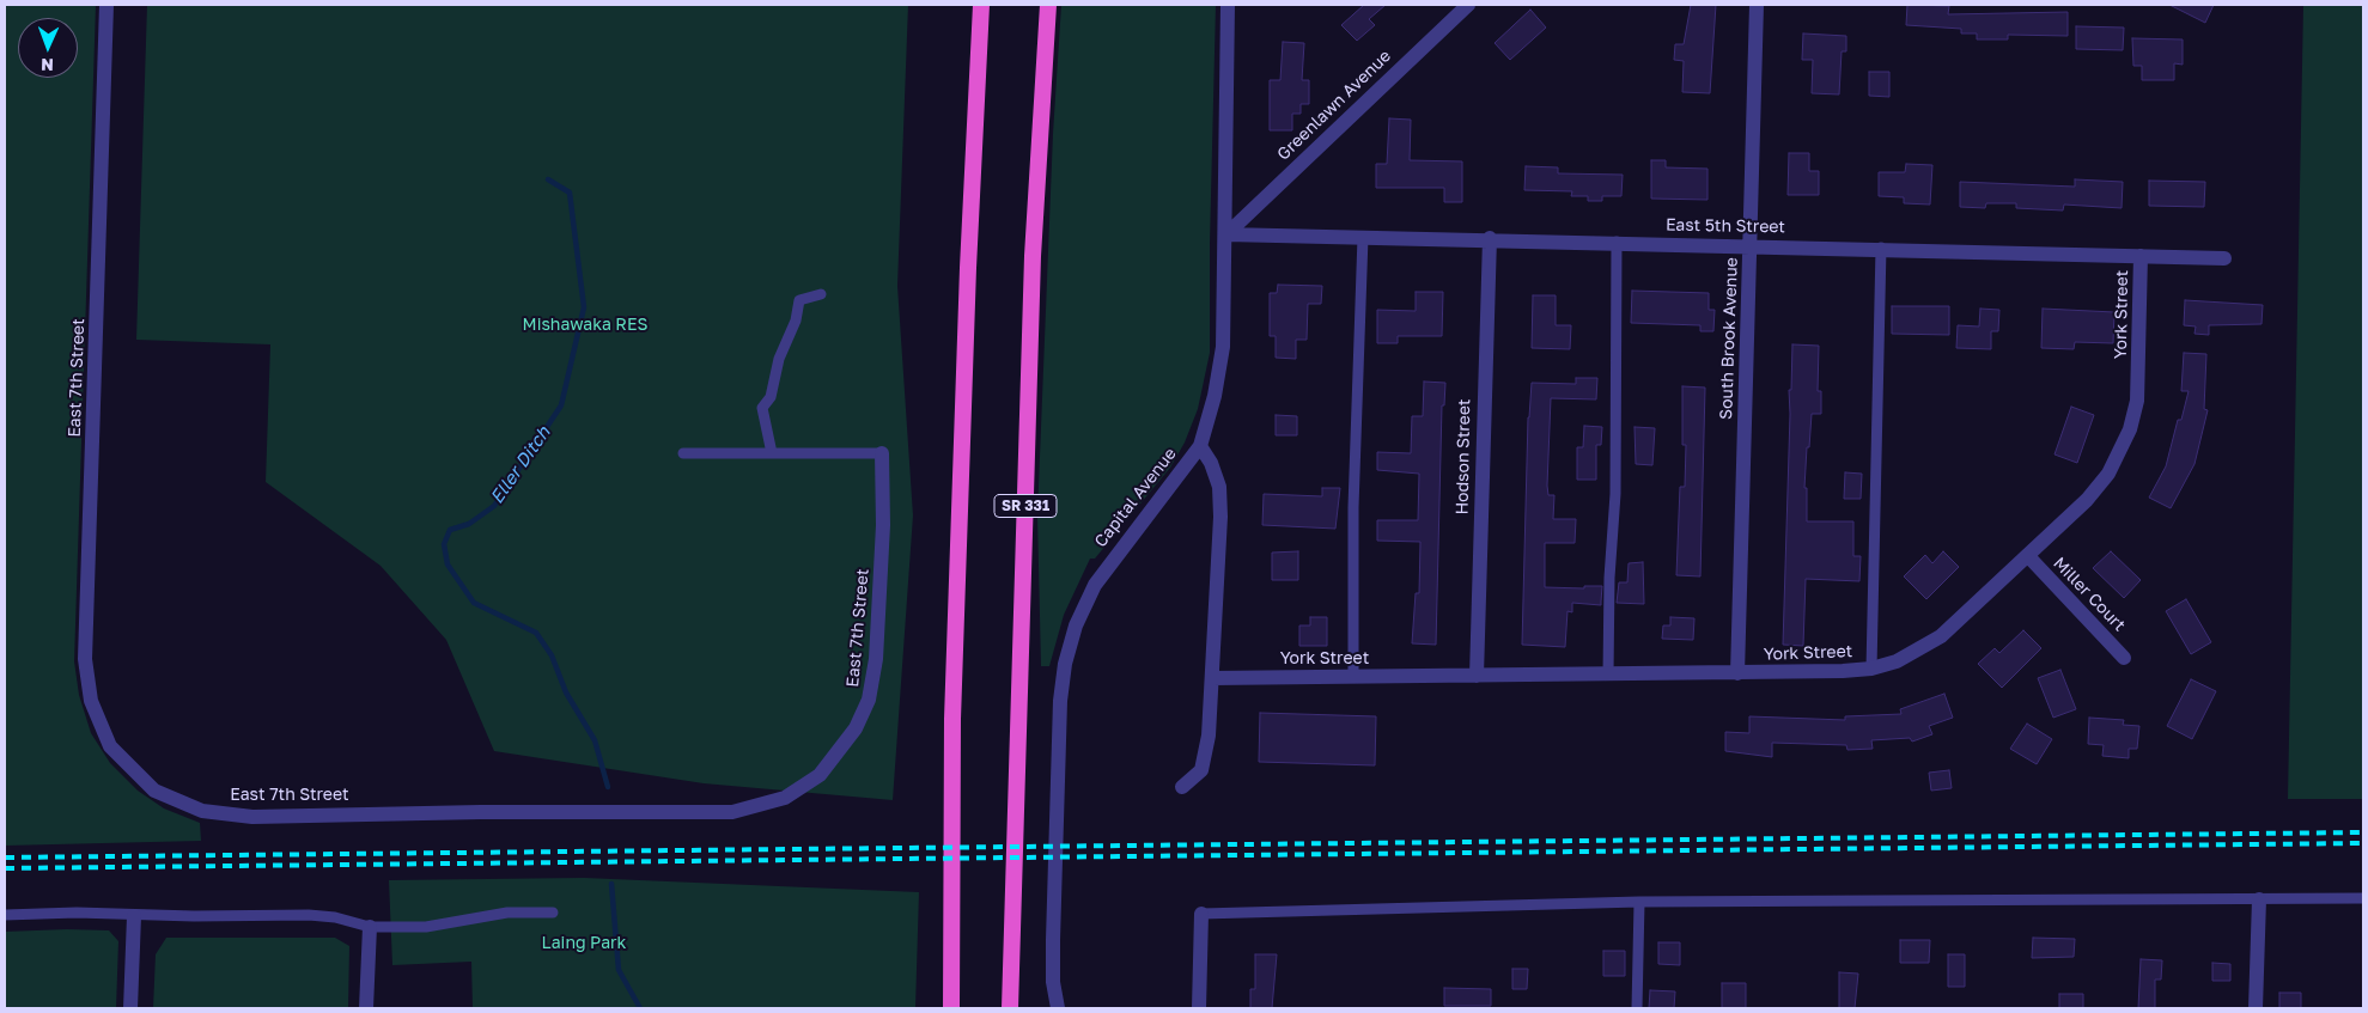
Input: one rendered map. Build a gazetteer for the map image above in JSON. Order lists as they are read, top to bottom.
{
  "streets": {
    "highway": ["SR 331"],
    "street": [
      "Greenlawn Avenue",
      "East 5th Street",
      "York Street",
      "South Brook Avenue",
      "East 7th Street",
      "Hodson Street",
      "Capital Avenue",
      "Miller Court"
    ]
  },
  "crossings": [
    ["Greenlawn Avenue", "East 5th Street"],
    ["Greenlawn Avenue", "Capital Avenue"],
    ["East 5th Street", "York Street"],
    ["East 5th Street", "South Brook Avenue"],
    ["East 5th Street", "Hodson Street"],
    ["East 5th Street", "Capital Avenue"],
    ["York Street", "South Brook Avenue"],
    ["York Street", "Hodson Street"],
    ["York Street", "Miller Court"]
  ],
  "water": ["Eller Ditch"],
  "parks": ["Mishawaka RES", "Laing Park"],
  "north": "bottom"
}
